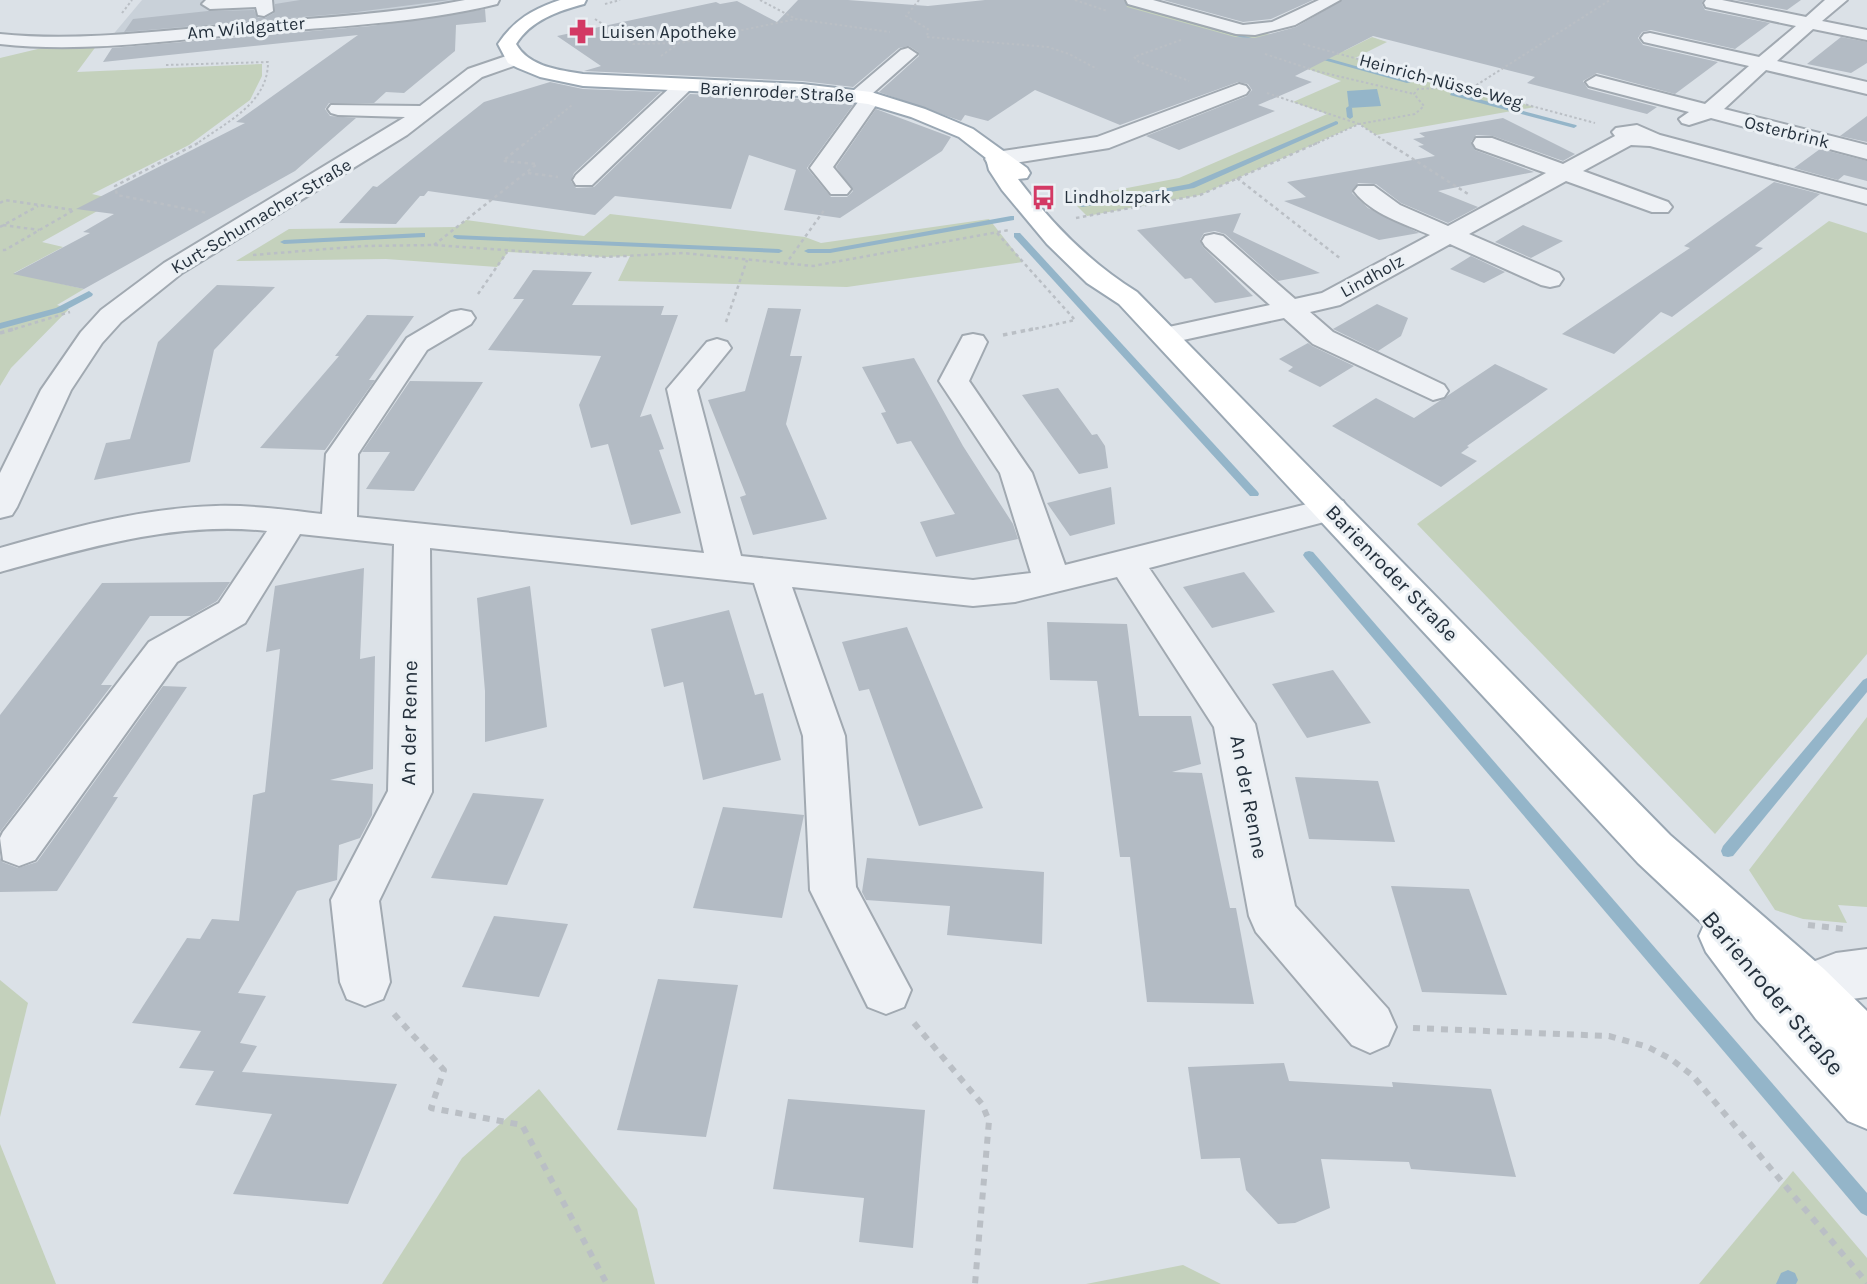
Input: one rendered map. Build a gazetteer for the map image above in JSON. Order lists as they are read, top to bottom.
{
  "streets": {
    "main road": ["Barienroder Straße"],
    "street": [
      "Am Wildgatter",
      "Osterbrink",
      "Kurt-Schumacher-Straße",
      "Lindholz",
      "An der Renne"
    ],
    "path": ["Heinrich-Nüsse-Weg"]
  },
  "crossings": [
    ["Heinrich-Nüsse-Weg", "Lindholz"],
    ["Barienroder Straße", "Kurt-Schumacher-Straße"],
    ["Barienroder Straße", "Lindholz"],
    ["Osterbrink", "Lindholz"]
  ],
  "places": {
    "pharmacy": ["Luisen Apotheke"],
    "bus stop": ["Lindholzpark"]
  }
}
